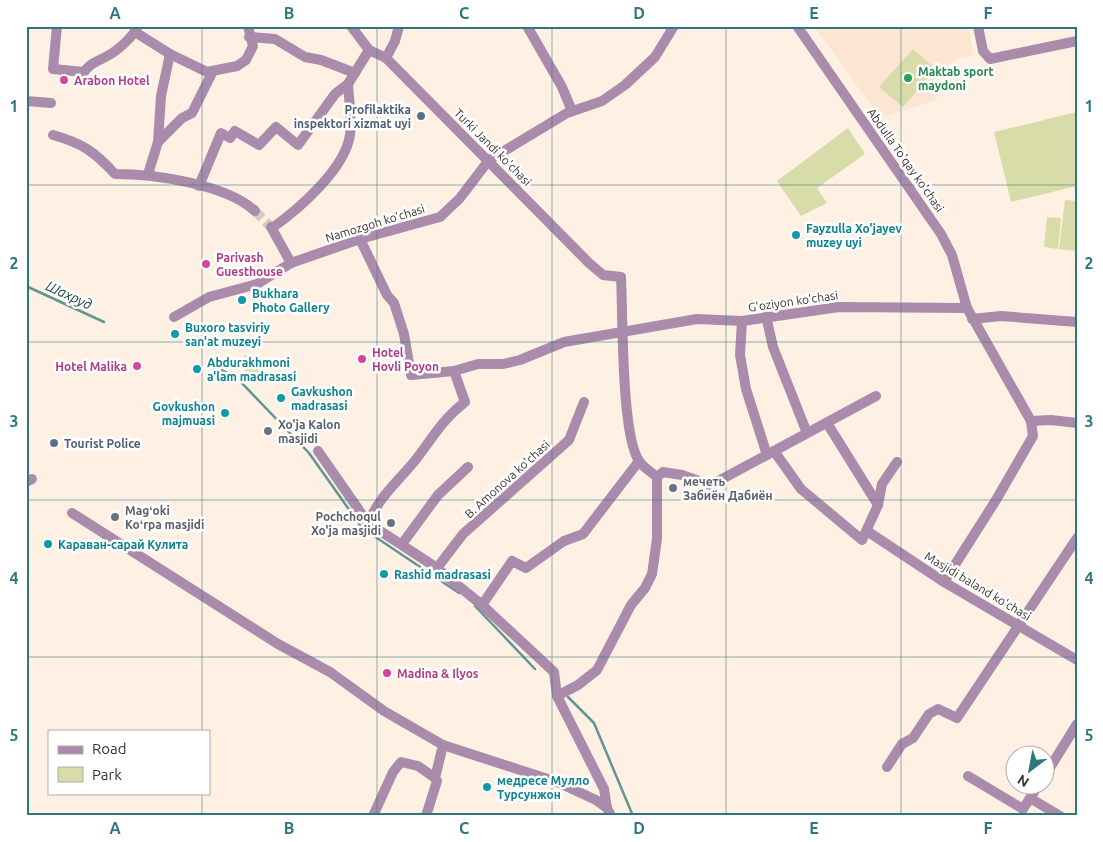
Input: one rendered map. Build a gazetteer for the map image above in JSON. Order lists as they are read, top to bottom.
{
  "streets": {
    "street": [
      "Turki Jandi ko'chasi",
      "Abdulla To'qay ko'chasi",
      "Namozgoh ko'chasi",
      "G'oziyon ko'chasi",
      "B. Amonova ko'chasi",
      "Masjidi baland ko'chasi"
    ]
  },
  "crossings": [
    ["Turki Jandi ko'chasi", "Namozgoh ko'chasi"],
    ["Turki Jandi ko'chasi", "G'oziyon ko'chasi"],
    ["Abdulla To'qay ko'chasi", "G'oziyon ko'chasi"],
    ["Namozgoh ko'chasi", "G'oziyon ko'chasi"]
  ],
  "water": ["Шахруд"],
  "places": [
    "Maktab sport maydoni",
    "Arabon Hotel",
    "Profilaktika inspektori xizmat uyi",
    "Fayzulla Xo'jayev muzey uyi",
    "Parivash Guesthouse",
    "Bukhara Photo Gallery",
    "Buxoro tasviriy san'at muzeyi",
    "Hotel Hovli Poyon",
    "Hotel Malika",
    "Abdurakhmoni a'lam madrasasi",
    "Gavkushon madrasasi",
    "Govkushon majmuasi",
    "Xo'ja Kalon masjidi",
    "Tourist Police",
    "мечеть Забиён Дабиён",
    "Magʻoki Koʻrpa masjidi",
    "Pochchoqul Xo'ja masjidi",
    "Караван-сарай Кулита",
    "Rashid madrasasi",
    "Madina & Ilyos",
    "медресе Мулло Турсунжон"
  ],
  "legend": ["Road", "Park"],
  "north": "bottom left",
  "grid": {
    "columns": [
      "A",
      "B",
      "C",
      "D",
      "E",
      "F"
    ],
    "rows": [
      "1",
      "2",
      "3",
      "4",
      "5"
    ]
  }
}
